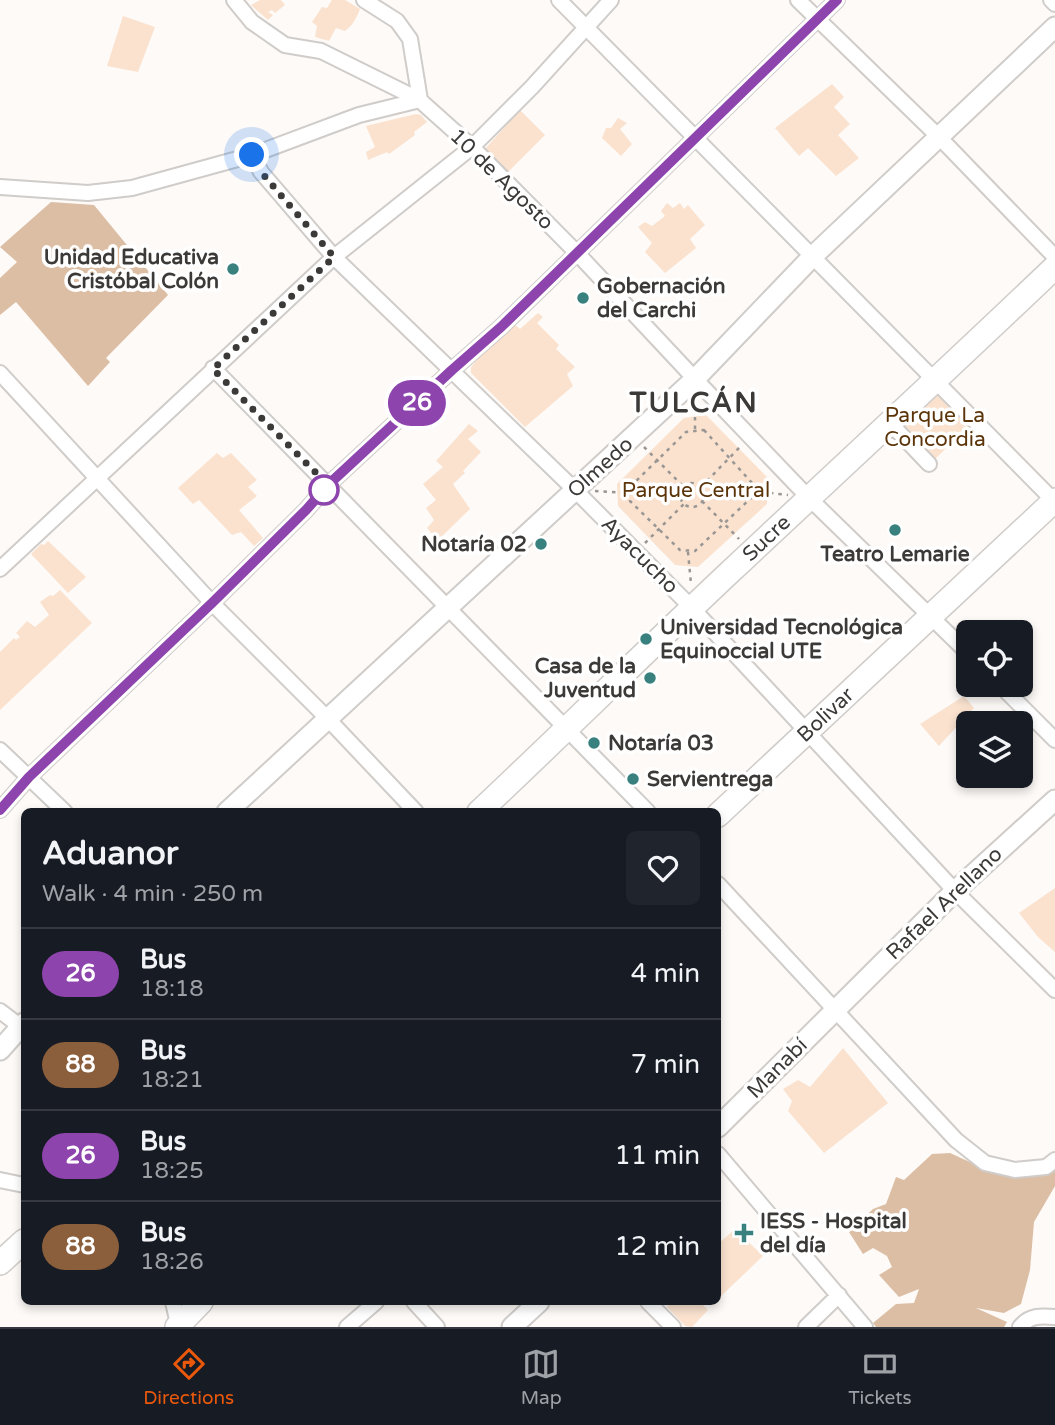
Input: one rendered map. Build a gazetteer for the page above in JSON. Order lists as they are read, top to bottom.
{
  "streets": {
    "main road": ["Sucre", "Bolivar"],
    "street": [
      "10 de Agosto",
      "Olmedo",
      "Ayacucho",
      "Rafael Arellano",
      "Manabí"
    ]
  },
  "crossings": [
    ["10 de Agosto", "Olmedo"],
    ["10 de Agosto", "Sucre"],
    ["10 de Agosto", "Bolivar"],
    ["Olmedo", "Ayacucho"],
    ["Sucre", "Ayacucho"],
    ["Ayacucho", "Bolivar"],
    ["Ayacucho", "Rafael Arellano"],
    ["Rafael Arellano", "Manabí"]
  ],
  "districts": ["TULCÁN"],
  "parks": ["Parque La Concordia", "Parque Central"],
  "places": {
    "other": [
      "Unidad Educativa Cristóbal Colón",
      "Gobernación del Carchi",
      "Teatro Lemarie",
      "Notaría 02",
      "Universidad Tecnológica Equinoccial UTE",
      "Casa de la Juventud",
      "Notaría 03",
      "Servientrega"
    ],
    "health": ["IESS - Hospital del día"]
  },
  "lines": ["bus line 26"],
  "page": {
    "on_map": "26",
    "heading": ["Aduanor", "Walk · 4 min · 250 m"],
    "list": [
      {
        "mark": "26",
        "name": "Bus",
        "note": "18:18",
        "value": "4 min"
      },
      {
        "mark": "88",
        "name": "Bus",
        "note": "18:21",
        "value": "7 min"
      },
      {
        "mark": "26",
        "name": "Bus",
        "note": "18:25",
        "value": "11 min"
      },
      {
        "mark": "88",
        "name": "Bus",
        "note": "18:26",
        "value": "12 min"
      }
    ],
    "tabs": ["Directions", "Map", "Tickets"]
  }
}
